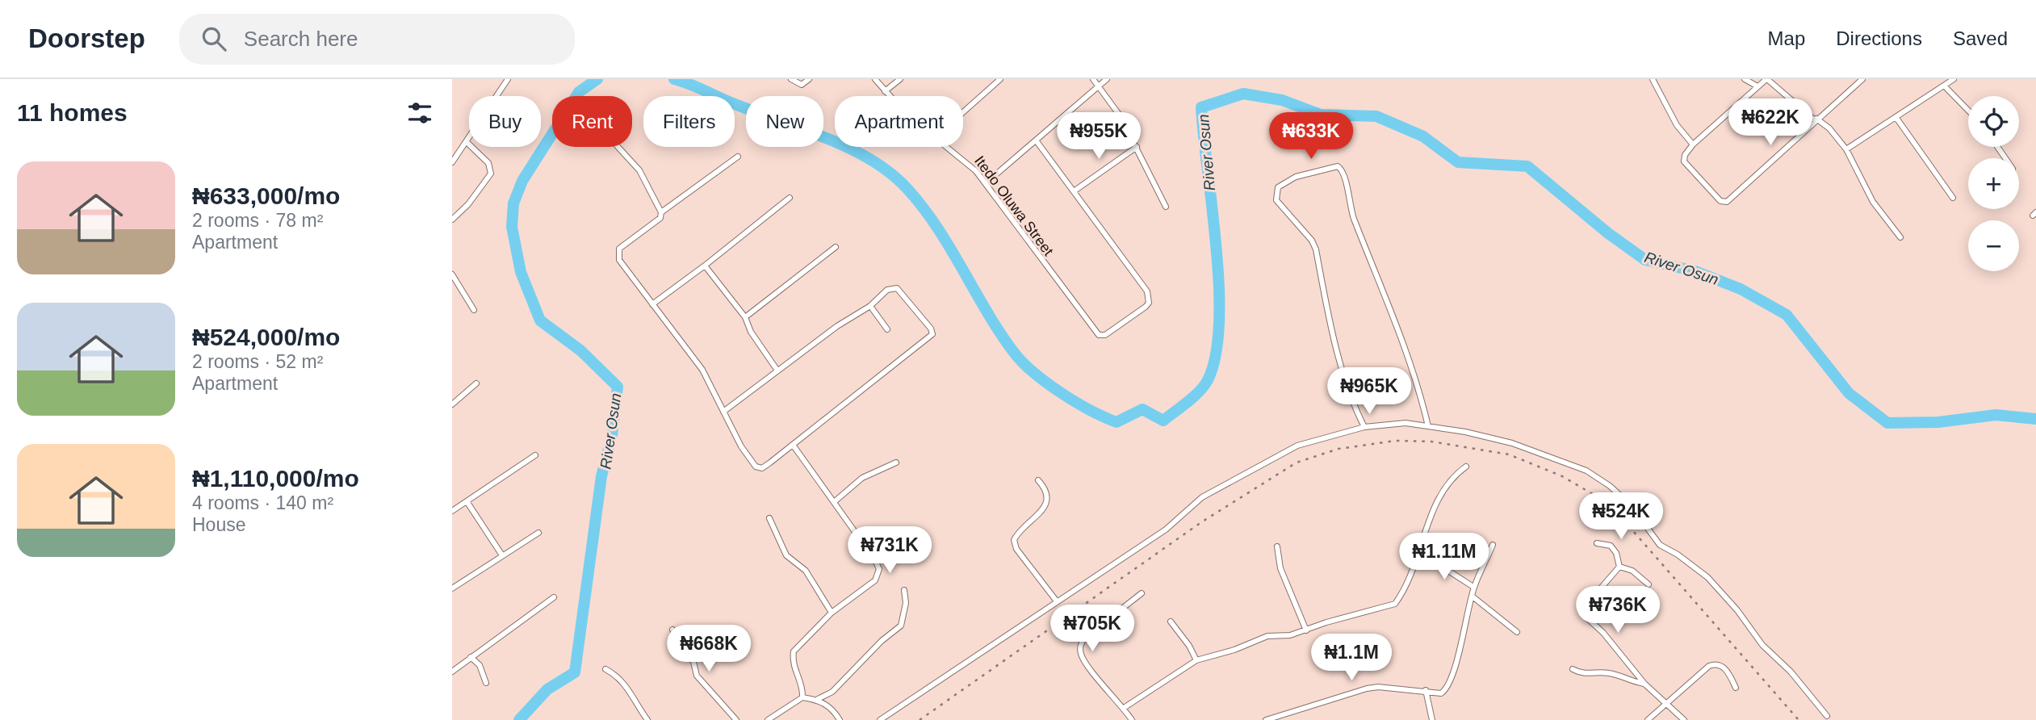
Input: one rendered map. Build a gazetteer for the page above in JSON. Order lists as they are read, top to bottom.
{
  "streets": {
    "street": ["Itedo Oluwa Street"]
  },
  "water": ["River Osun"],
  "page": {
    "header": "Doorstep",
    "search": "Search here",
    "nav": ["Map", "Directions", "Saved"],
    "heading": "11 homes",
    "map_buttons": ["+", "−"],
    "chip": [
      "Buy",
      "Rent",
      "Filters",
      "New",
      "Apartment"
    ],
    "price": [
      "₦622K",
      "₦955K",
      "₦633K",
      "₦965K",
      "₦524K",
      "₦731K",
      "₦1.11M",
      "₦736K",
      "₦705K",
      "₦668K",
      "₦1.1M"
    ],
    "list": [
      {
        "name": "₦633,000/mo",
        "note": "2 rooms · 78 m² · Apartment"
      },
      {
        "name": "₦524,000/mo",
        "note": "2 rooms · 52 m² · Apartment"
      },
      {
        "name": "₦1,110,000/mo",
        "note": "4 rooms · 140 m² · House"
      }
    ]
  }
}
